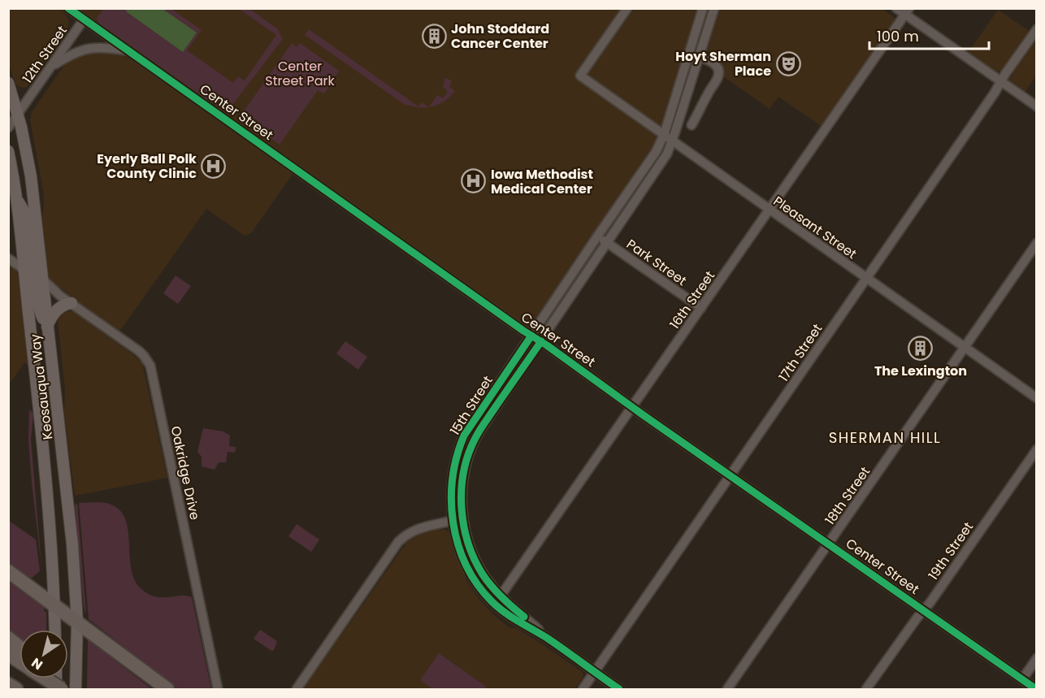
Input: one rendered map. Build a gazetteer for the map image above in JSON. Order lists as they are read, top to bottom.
{
  "streets": {
    "main road": ["Keosauqua Way"],
    "street": [
      "12th Street",
      "Center Street",
      "Pleasant Street",
      "Park Street",
      "16th Street",
      "17th Street",
      "15th Street",
      "Oakridge Drive",
      "18th Street",
      "19th Street"
    ]
  },
  "crossings": [
    ["12th Street", "Center Street"],
    ["12th Street", "Keosauqua Way"],
    ["Center Street", "16th Street"],
    ["Center Street", "17th Street"],
    ["Center Street", "15th Street"],
    ["Center Street", "18th Street"],
    ["Center Street", "19th Street"],
    ["Pleasant Street", "16th Street"],
    ["Pleasant Street", "17th Street"],
    ["Pleasant Street", "15th Street"],
    ["Pleasant Street", "18th Street"],
    ["Park Street", "16th Street"],
    ["Park Street", "15th Street"],
    ["16th Street", "15th Street"],
    ["Keosauqua Way", "Oakridge Drive"]
  ],
  "districts": ["SHERMAN HILL"],
  "parks": ["Center Street Park"],
  "places": {
    "building": ["John Stoddard Cancer Center", "The Lexington"],
    "theatre": ["Hoyt Sherman Place"],
    "hospital": ["Eyerly Ball Polk County Clinic", "Iowa Methodist Medical Center"]
  },
  "scale_bar": "100 m",
  "north": "bottom left"
}
